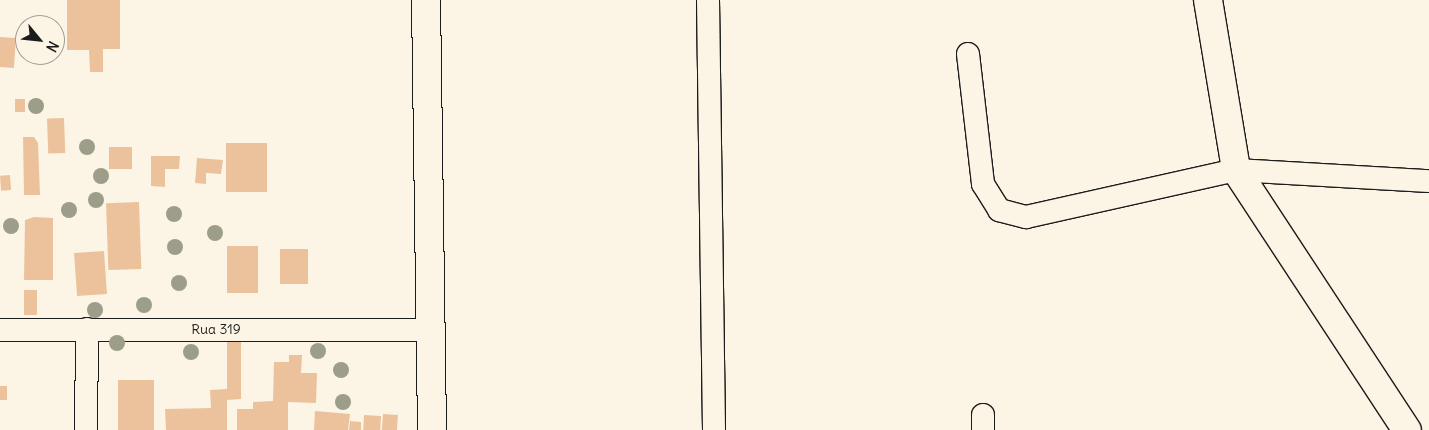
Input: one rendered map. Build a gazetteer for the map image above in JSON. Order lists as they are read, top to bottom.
{
  "streets": {
    "street": ["Rua 319"]
  },
  "north": "bottom right"
}
